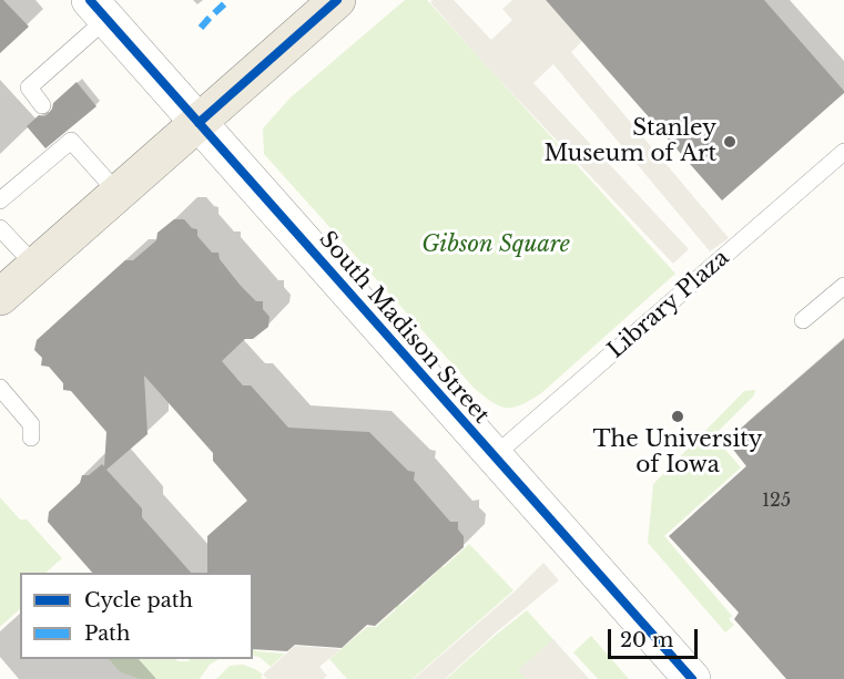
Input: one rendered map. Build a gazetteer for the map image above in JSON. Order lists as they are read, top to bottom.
{
  "streets": {
    "street": ["South Madison Street"],
    "lane": ["Library Plaza"]
  },
  "crossings": [
    ["Library Plaza", "South Madison Street"]
  ],
  "parks": ["Gibson Square"],
  "places": ["Stanley Museum of Art", "The University of Iowa"],
  "house_numbers": ["125"],
  "legend": ["Cycle path", "Path"],
  "scale_bar": "20 m"
}
